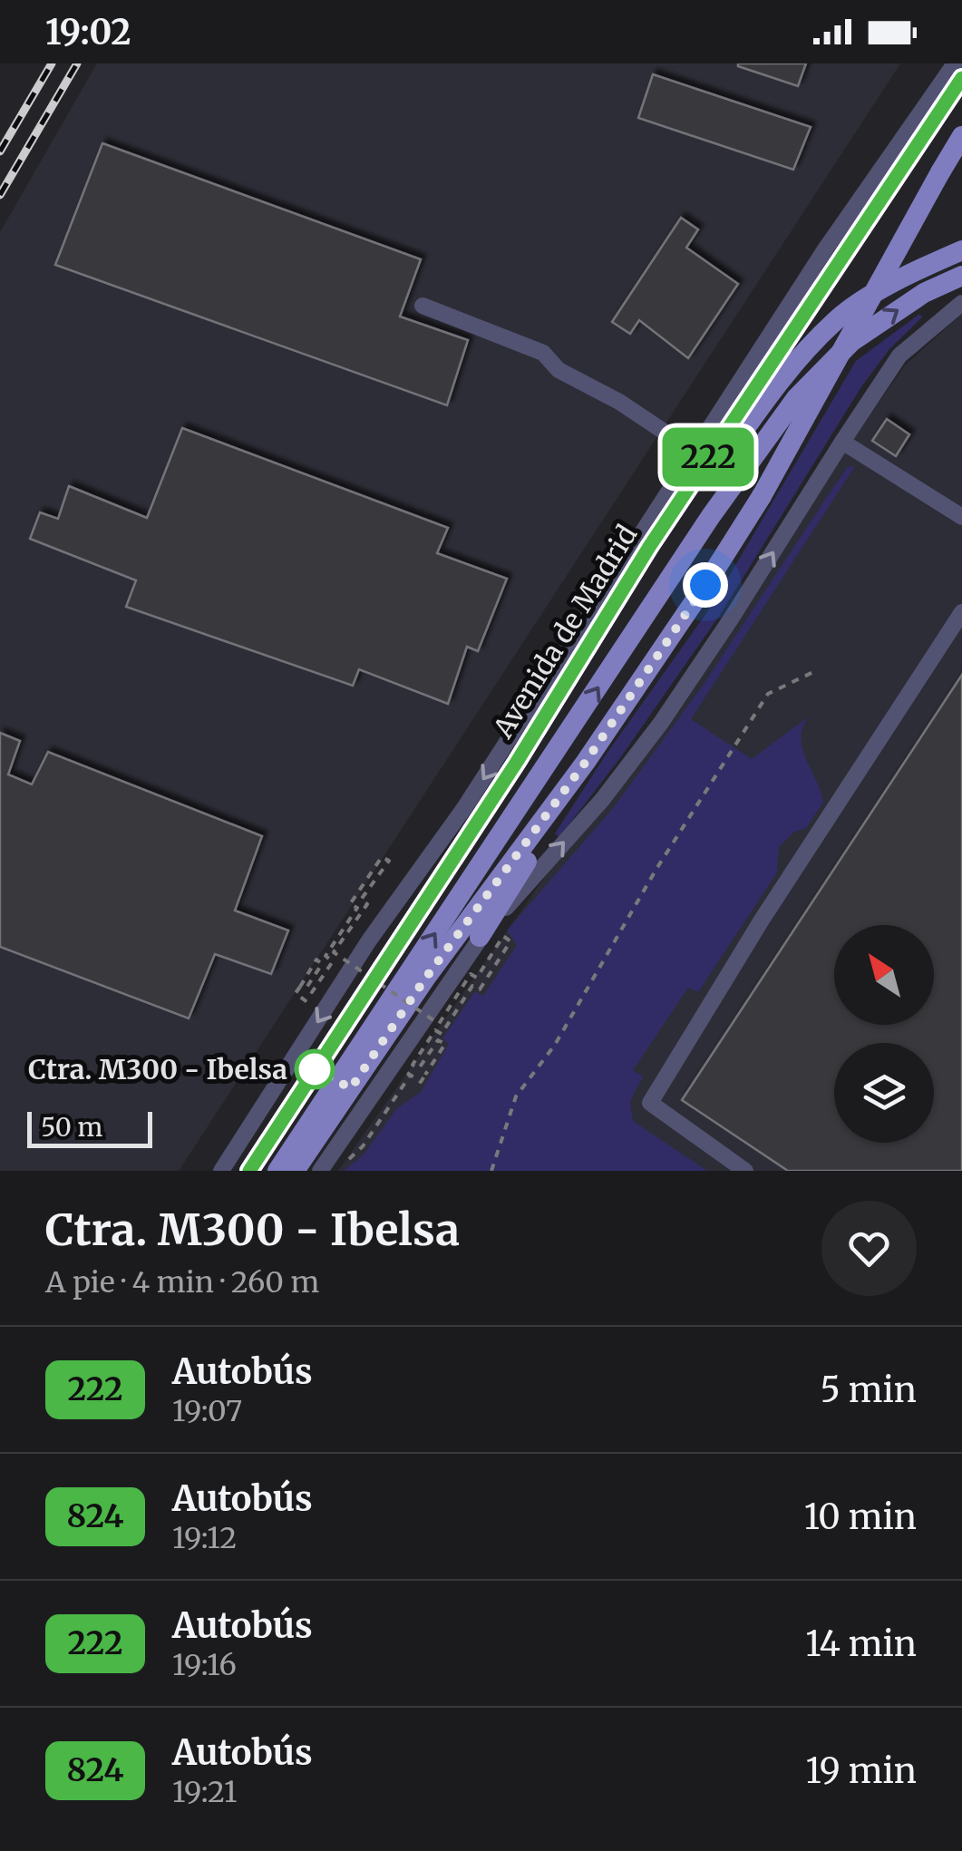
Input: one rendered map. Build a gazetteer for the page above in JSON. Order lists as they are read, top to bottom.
{
  "streets": {
    "main road": ["Avenida de Madrid"]
  },
  "places": ["Ctra. M300 - Ibelsa"],
  "lines": ["bus line 222"],
  "scale_bar": "50 m",
  "north": "top left",
  "page": {
    "status": "19:02",
    "on_map": "222",
    "scale": "50 m",
    "heading": ["Ctra. M300 - Ibelsa", "A pie · 4 min · 260 m"],
    "list": [
      {
        "mark": "222",
        "name": "Autobús",
        "note": "19:07",
        "value": "5 min"
      },
      {
        "mark": "824",
        "name": "Autobús",
        "note": "19:12",
        "value": "10 min"
      },
      {
        "mark": "222",
        "name": "Autobús",
        "note": "19:16",
        "value": "14 min"
      },
      {
        "mark": "824",
        "name": "Autobús",
        "note": "19:21",
        "value": "19 min"
      }
    ]
  }
}
